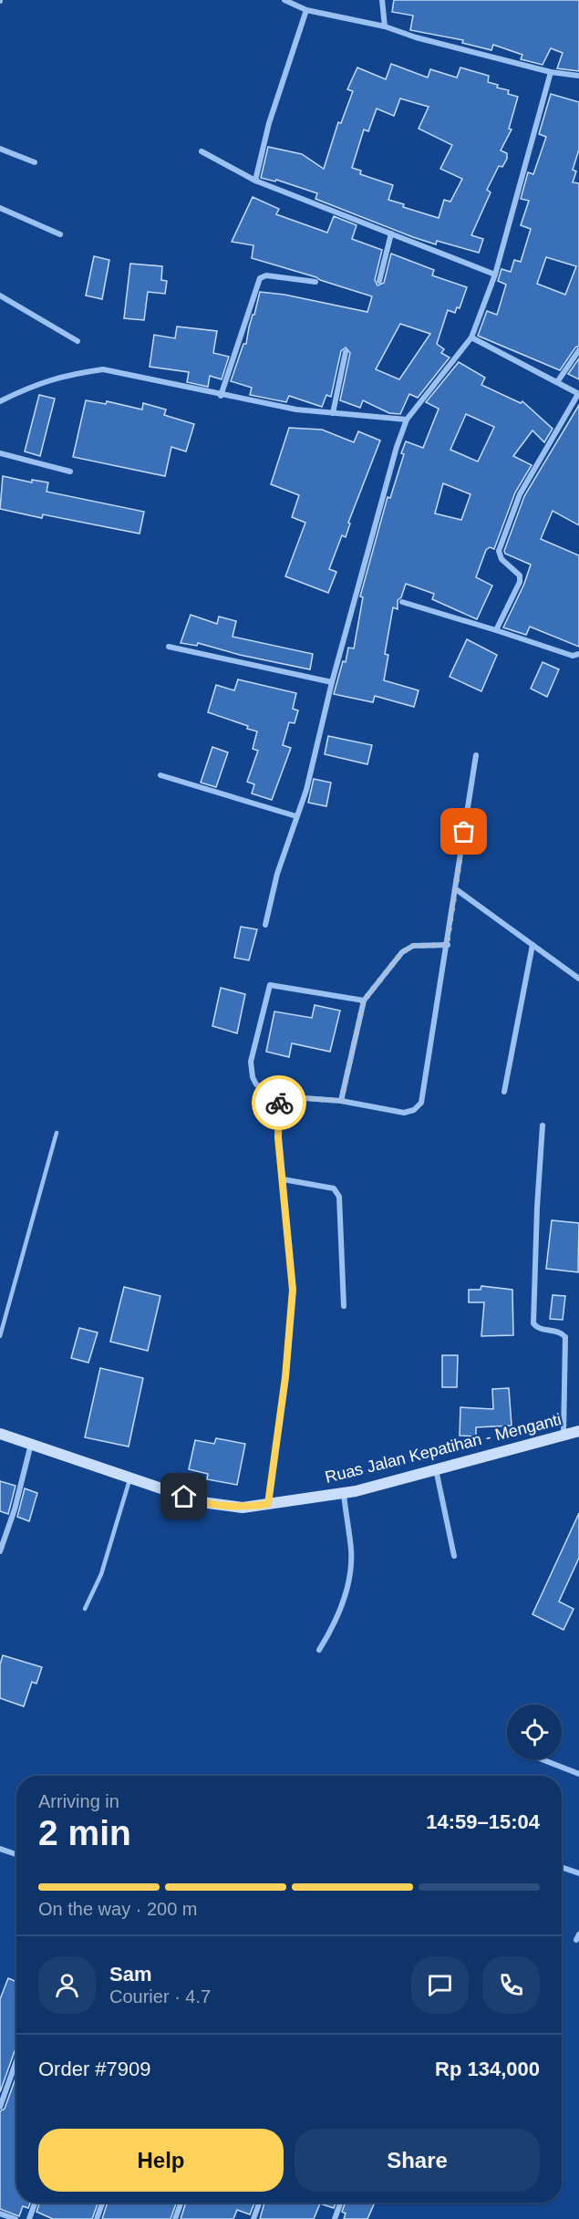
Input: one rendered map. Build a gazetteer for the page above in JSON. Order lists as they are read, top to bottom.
{
  "streets": {
    "main road": ["Ruas Jalan Kepatihan - Menganti"]
  },
  "page": {
    "heading": ["2 min", "Arriving in", "14:59–15:04"],
    "panel": [
      "Sam",
      "Courier · 4.7",
      "Order #7909",
      "Rp 134,000"
    ],
    "bar": "On the way · 200 m",
    "buttons": ["Help", "Share"]
  }
}
